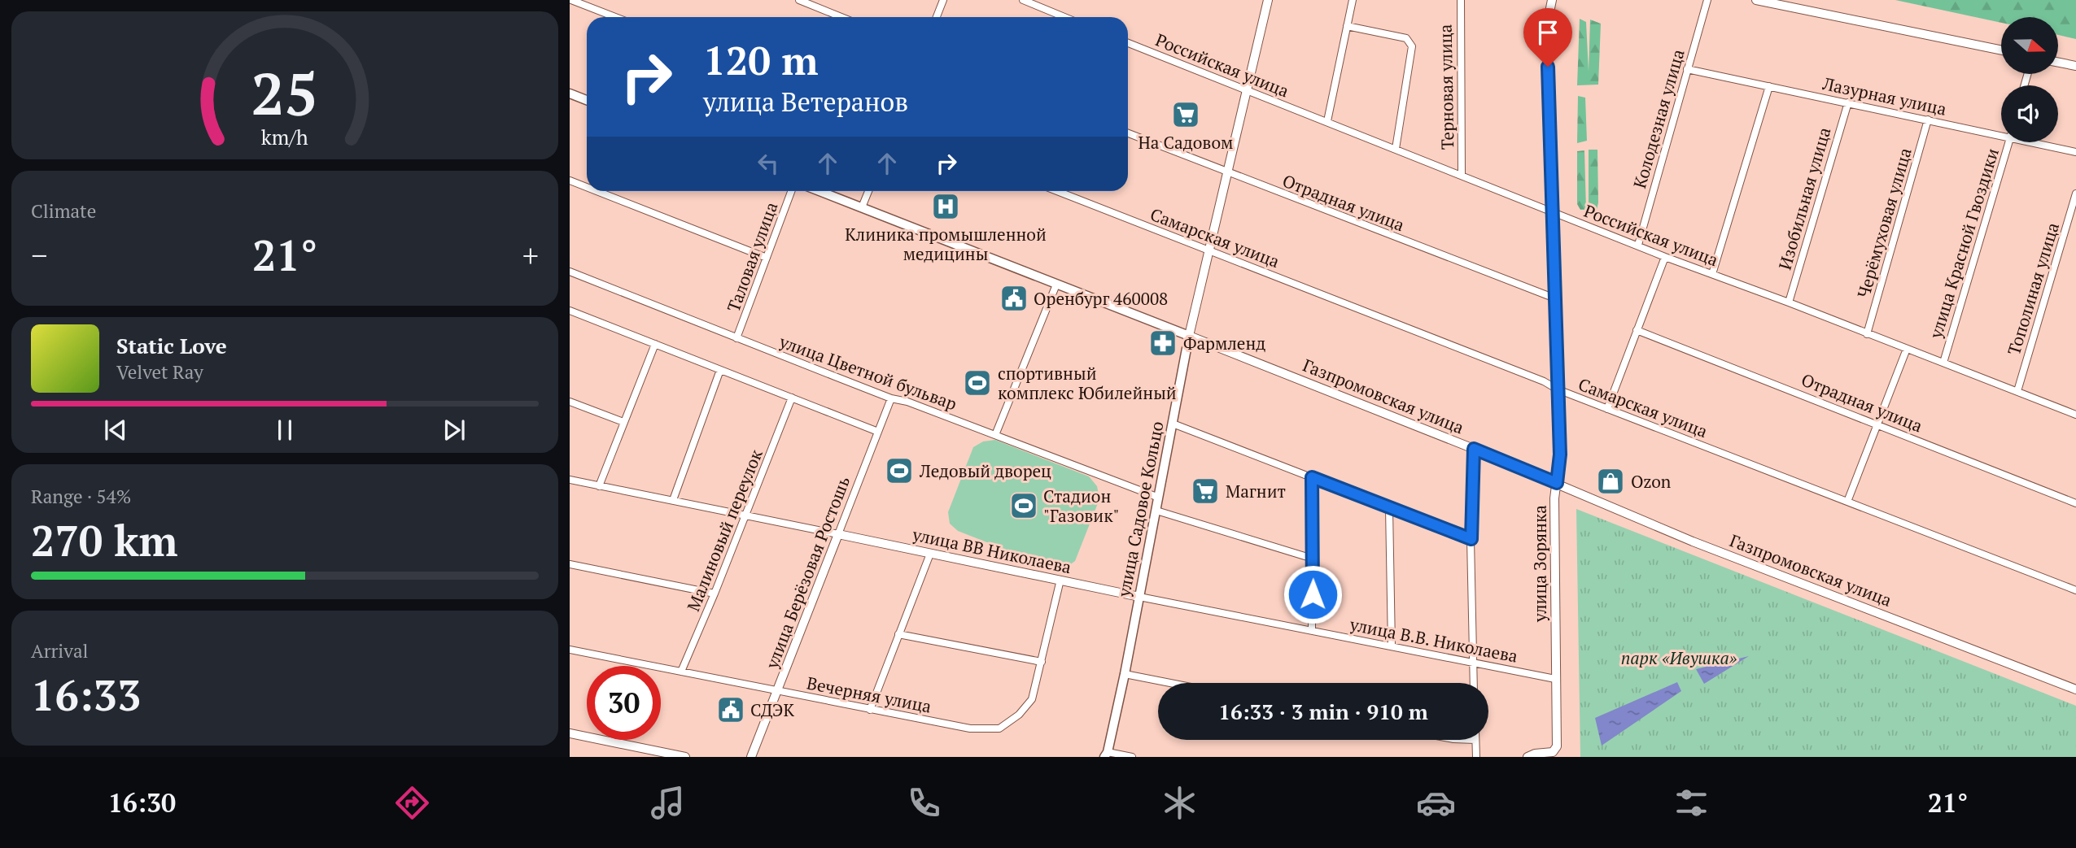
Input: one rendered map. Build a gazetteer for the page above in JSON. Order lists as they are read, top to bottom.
{
  "streets": {
    "main road": ["Газпромовская улица", "улица Садовое Кольцо"],
    "street": [
      "Российская улица",
      "Терновая улица",
      "Лазурная улица",
      "Колодезная улица",
      "Изобильная улица",
      "Отрадная улица",
      "Черёмуховая улица",
      "Самарская улица",
      "улица Красной Гвоздики",
      "Таловая улица",
      "Тополиная улица",
      "улица Цветной бульвар",
      "Малиновый переулок",
      "улица ВВ Николаева",
      "улица Зорянка",
      "улица Берёзовая Ростошь",
      "улица В.В. Николаева",
      "Вечерняя улица"
    ]
  },
  "crossings": [
    ["Российская улица", "Терновая улица"],
    ["Российская улица", "Колодезная улица"],
    ["Российская улица", "Изобильная улица"],
    ["Российская улица", "Черёмуховая улица"],
    ["Российская улица", "улица Красной Гвоздики"],
    ["Российская улица", "Тополиная улица"],
    ["Российская улица", "улица Садовое Кольцо"],
    ["Российская улица", "улица Зорянка"],
    ["Лазурная улица", "Колодезная улица"],
    ["Лазурная улица", "Изобильная улица"],
    ["Лазурная улица", "Черёмуховая улица"],
    ["Отрадная улица", "улица Садовое Кольцо"],
    ["Отрадная улица", "улица Зорянка"],
    ["Самарская улица", "улица Садовое Кольцо"],
    ["Самарская улица", "улица Зорянка"],
    ["Таловая улица", "улица Цветной бульвар"],
    ["улица Цветной бульвар", "улица Садовое Кольцо"],
    ["улица Цветной бульвар", "улица Берёзовая Ростошь"],
    ["Газпромовская улица", "улица Садовое Кольцо"],
    ["Газпромовская улица", "улица Зорянка"],
    ["улица Садовое Кольцо", "улица ВВ Николаева"],
    ["улица Садовое Кольцо", "улица В.В. Николаева"],
    ["Малиновый переулок", "Вечерняя улица"],
    ["улица ВВ Николаева", "улица Берёзовая Ростошь"],
    ["улица ВВ Николаева", "улица В.В. Николаева"],
    ["улица ВВ Николаева", "Вечерняя улица"],
    ["улица Зорянка", "улица В.В. Николаева"],
    ["улица Берёзовая Ростошь", "Вечерняя улица"]
  ],
  "parks": ["парк «Ивушка»"],
  "places": {
    "supermarket": ["На Садовом", "Магнит"],
    "hospital": ["Клиника промышленной медицины"],
    "public building": ["Оренбург 460008", "СДЭК"],
    "pharmacy": ["Фармленд"],
    "sports": ["спортивный комплекс Юбилейный", "Ледовый дворец", "Стадион \"Газовик\""],
    "shop": ["Ozon"]
  },
  "north": "right",
  "page": {
    "turn": ["120 m", "улица Ветеранов"],
    "tile": [
      "Climate",
      ["Range · 54%", "270 km"],
      ["Arrival", "16:33"]
    ],
    "heat": ["−", "21°", "+"],
    "song": ["Static Love", "Velvet Ray"],
    "limit": "30",
    "trip": "16:33 · 3 min · 910 m",
    "tabs": ["16:30", "21°"],
    "gauge": ["25", "km/h"]
  }
}
